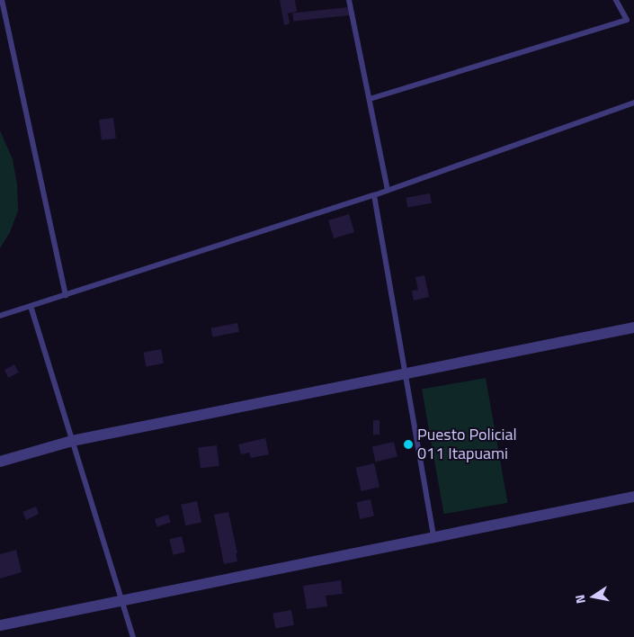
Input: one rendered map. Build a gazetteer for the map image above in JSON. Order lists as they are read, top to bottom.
{
  "places": ["Puesto Policial 011 Itapuami"],
  "north": "left"
}
